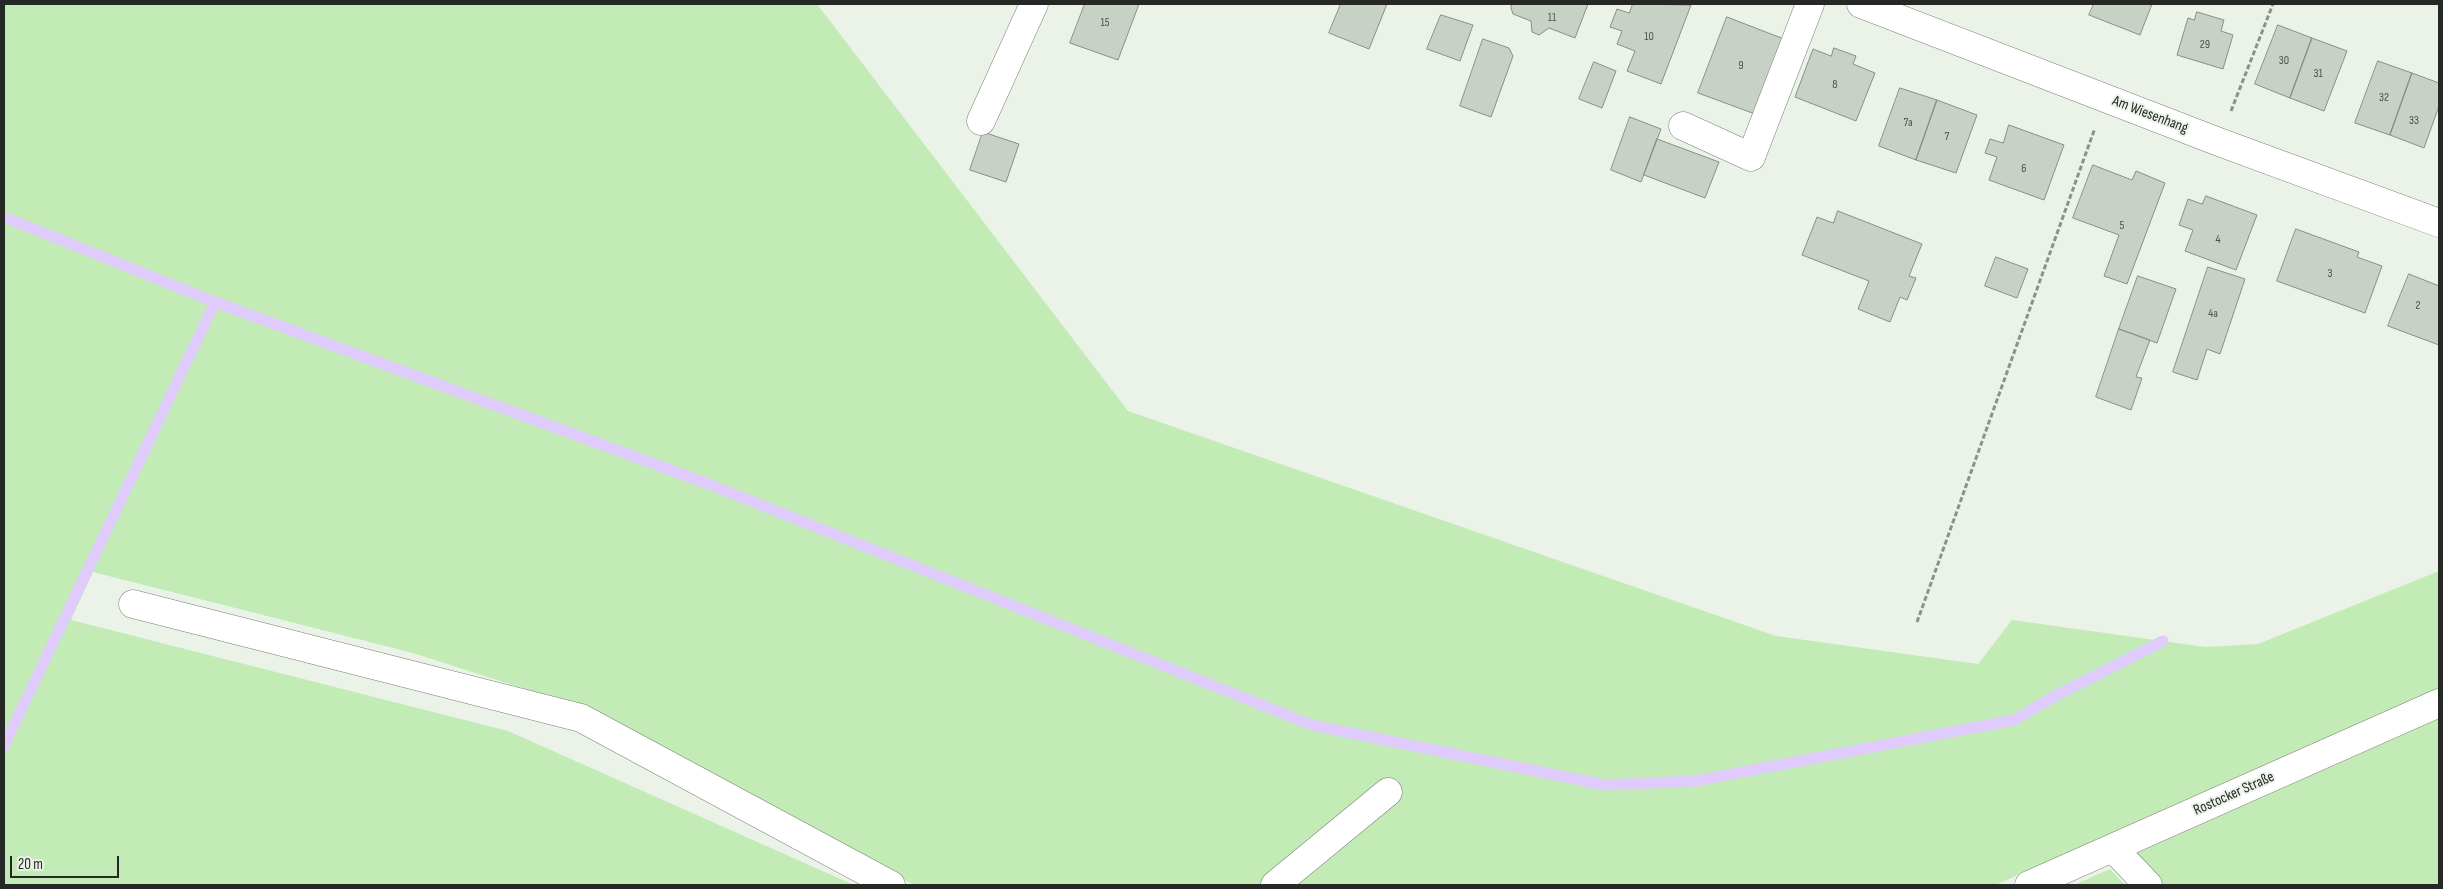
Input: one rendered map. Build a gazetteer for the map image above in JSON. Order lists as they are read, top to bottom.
{
  "streets": {
    "street": ["Am Wiesenhang", "Rostocker Straße"]
  },
  "house_numbers": [
    "11",
    "15",
    "10",
    "29",
    "30",
    "9",
    "31",
    "8",
    "32",
    "33",
    "7a",
    "7",
    "6",
    "5",
    "4",
    "3",
    "2",
    "4a"
  ],
  "scale_bar": "20 m"
}
